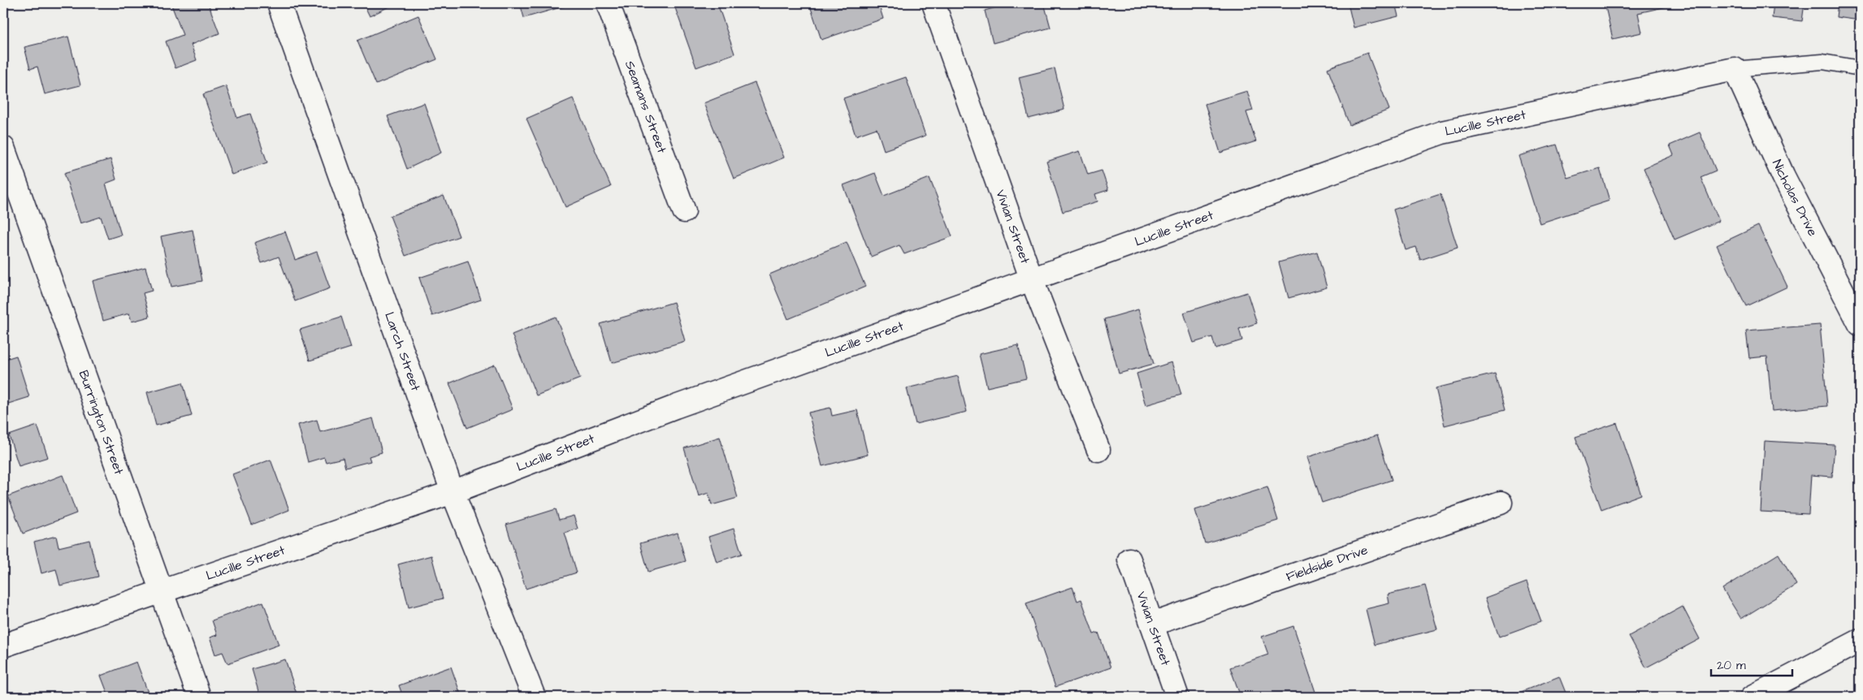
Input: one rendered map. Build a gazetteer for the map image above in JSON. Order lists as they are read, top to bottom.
{
  "streets": {
    "street": [
      "Seamans Street",
      "Lucille Street",
      "Nicholas Drive",
      "Vivian Street",
      "Larch Street",
      "Burrington Street",
      "Fieldside Drive"
    ]
  },
  "crossings": [
    ["Lucille Street", "Nicholas Drive"],
    ["Lucille Street", "Vivian Street"],
    ["Lucille Street", "Larch Street"],
    ["Lucille Street", "Burrington Street"],
    ["Vivian Street", "Fieldside Drive"]
  ],
  "scale_bar": "20 m"
}
